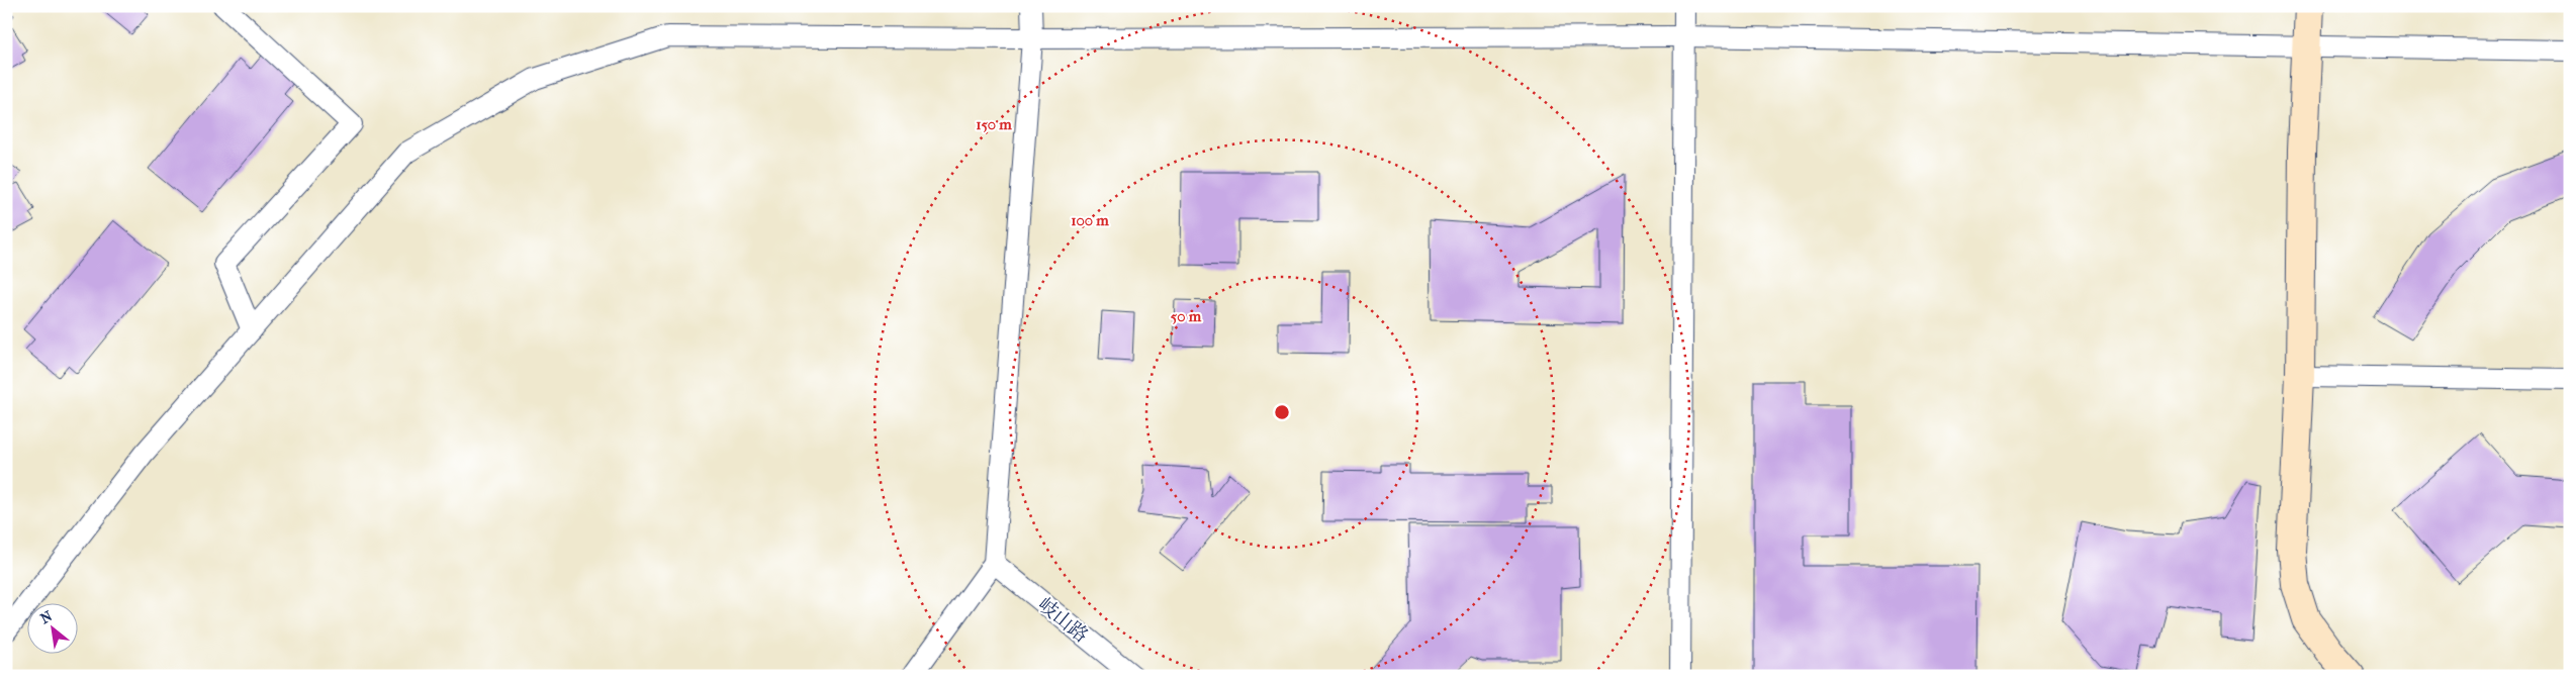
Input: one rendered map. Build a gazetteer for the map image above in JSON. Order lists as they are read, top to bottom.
{
  "streets": {
    "street": ["岐山路"]
  },
  "north": "top left",
  "rings": ["150 m", "100 m", "50 m"]
}
